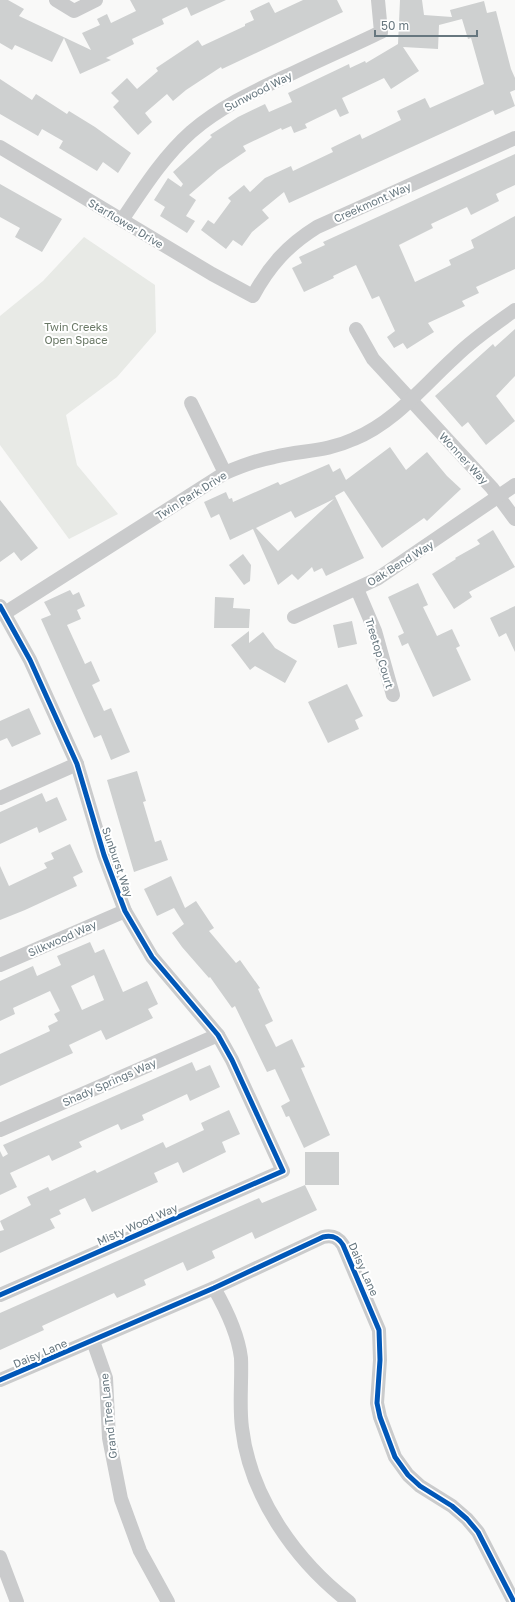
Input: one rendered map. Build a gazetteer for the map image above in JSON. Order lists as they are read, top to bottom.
{
  "streets": {
    "street": [
      "Sunwood Way",
      "Creekmont Way",
      "Starflower Drive",
      "Wonner Way",
      "Twin Park Drive",
      "Oak Bend Way",
      "Treetop Court",
      "Sunburst Way",
      "Silkwood Way",
      "Shady Springs Way",
      "Misty Wood Way",
      "Daisy Lane",
      "Grand Tree Lane"
    ]
  },
  "crossings": [
    ["Sunwood Way", "Starflower Drive"],
    ["Creekmont Way", "Starflower Drive"],
    ["Wonner Way", "Twin Park Drive"],
    ["Wonner Way", "Oak Bend Way"],
    ["Twin Park Drive", "Sunburst Way"],
    ["Oak Bend Way", "Treetop Court"],
    ["Sunburst Way", "Silkwood Way"],
    ["Sunburst Way", "Shady Springs Way"],
    ["Sunburst Way", "Misty Wood Way"],
    ["Daisy Lane", "Grand Tree Lane"]
  ],
  "parks": ["Twin Creeks Open Space"],
  "scale_bar": "50 m"
}
